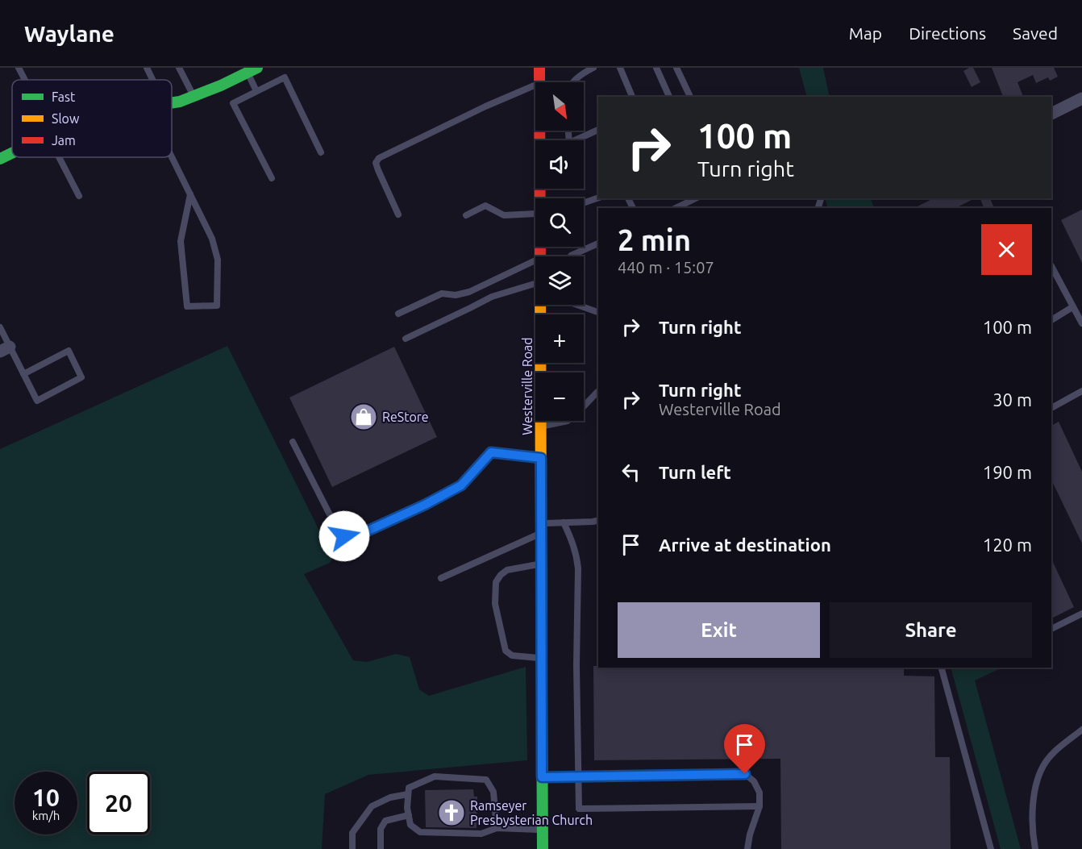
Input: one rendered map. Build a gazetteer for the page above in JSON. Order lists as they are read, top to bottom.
{
  "streets": {
    "main road": ["Westerville Road"]
  },
  "places": {
    "shop": ["ReStore"],
    "church": ["Ramseyer Presbysterian Church"]
  },
  "legend": ["Fast", "Slow", "Jam"],
  "north": "bottom right",
  "page": {
    "header": "Waylane",
    "nav": ["Map", "Directions", "Saved"],
    "map_buttons": ["+", "−"],
    "turn": ["100 m", "Turn right"],
    "heading": ["2 min", "440 m · 15:07"],
    "list": [
      {
        "name": "Turn right",
        "value": "100 m"
      },
      {
        "name": "Turn right",
        "note": "Westerville Road",
        "value": "30 m"
      },
      {
        "name": "Turn left",
        "value": "190 m"
      },
      {
        "name": "Arrive at destination",
        "value": "120 m"
      }
    ],
    "buttons": ["Exit", "Share"],
    "speed": "10 km/h",
    "limit": "20"
  }
}
